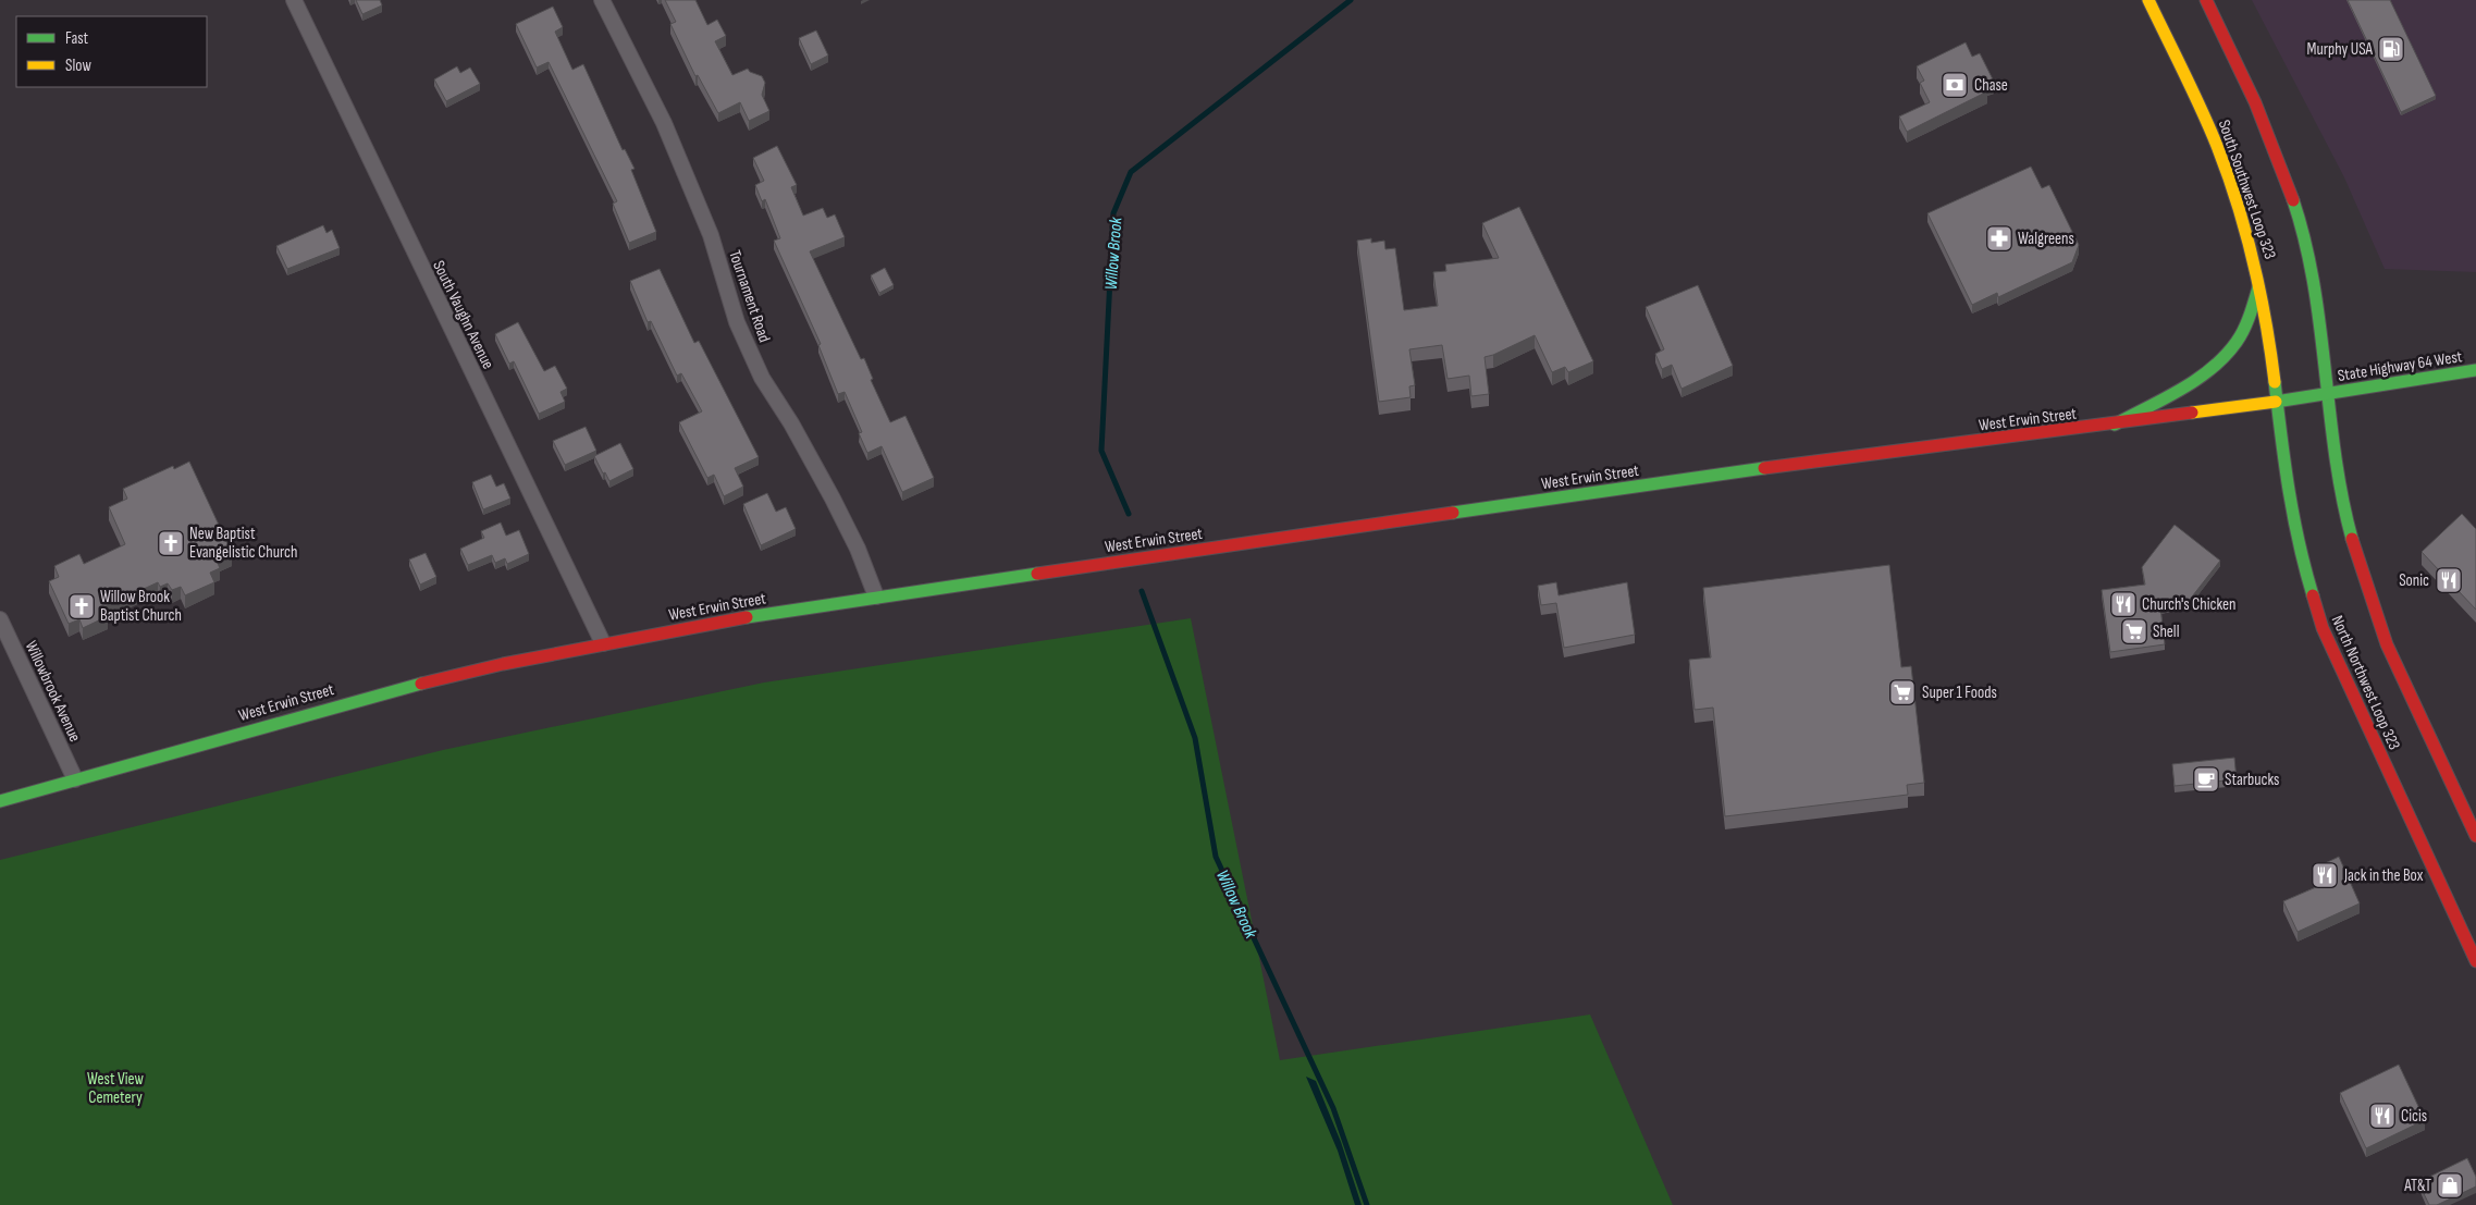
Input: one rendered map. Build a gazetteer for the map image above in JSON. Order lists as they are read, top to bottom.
{
  "streets": {
    "main road": [
      "South Southwest Loop 323",
      "State Highway 64 West",
      "West Erwin Street",
      "North Northwest Loop 323"
    ],
    "street": ["Tournament Road", "South Vaughn Avenue", "Willowbrook Avenue"]
  },
  "crossings": [
    ["South Southwest Loop 323", "West Erwin Street"],
    ["South Southwest Loop 323", "North Northwest Loop 323"],
    ["Tournament Road", "West Erwin Street"],
    ["South Vaughn Avenue", "West Erwin Street"],
    ["State Highway 64 West", "West Erwin Street"],
    ["West Erwin Street", "North Northwest Loop 323"],
    ["West Erwin Street", "Willowbrook Avenue"]
  ],
  "water": ["Willow Brook"],
  "parks": ["West View Cemetery"],
  "places": {
    "fuel station": ["Murphy USA"],
    "bank": ["Chase"],
    "pharmacy": ["Walgreens"],
    "church": ["New Baptist Evangelistic Church", "Willow Brook Baptist Church"],
    "restaurant": [
      "Sonic",
      "Church's Chicken",
      "Jack in the Box",
      "Cicis"
    ],
    "supermarket": ["Shell", "Super 1 Foods"],
    "cafe": ["Starbucks"],
    "shop": ["AT&T"]
  },
  "legend": ["Fast", "Slow"]
}
